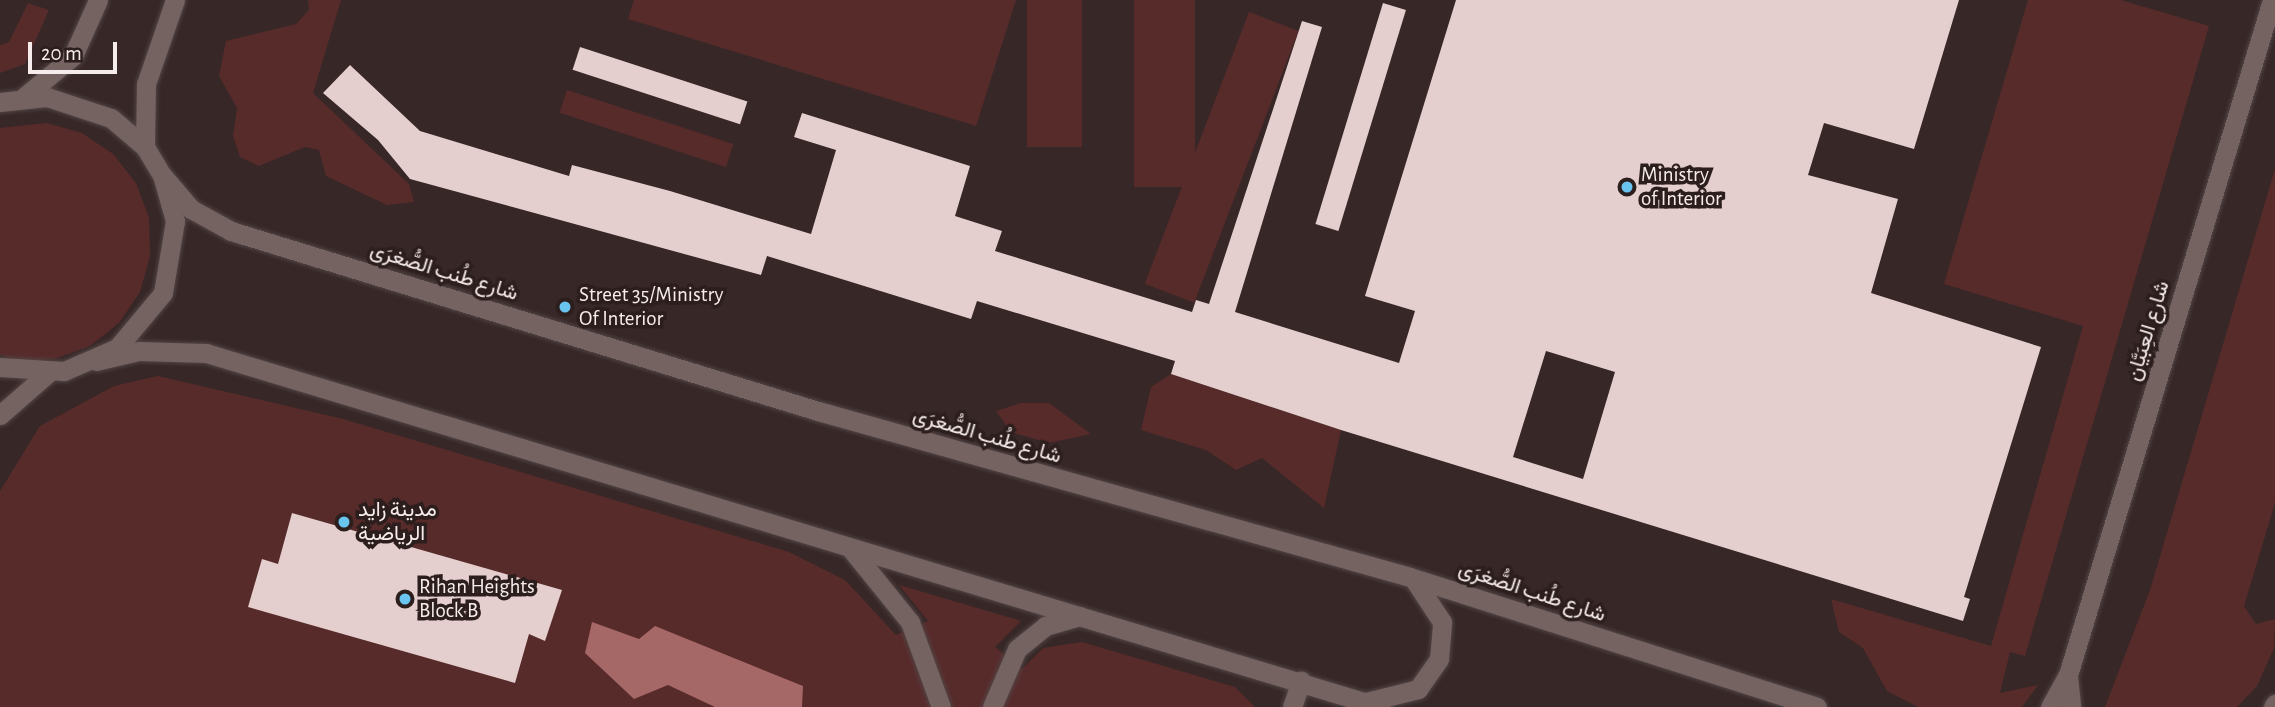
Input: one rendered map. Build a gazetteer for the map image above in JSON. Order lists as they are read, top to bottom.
{
  "streets": {
    "street": ["شارع طُنب الصُّغرَى", "شارع العِبَيَّان"]
  },
  "places": [
    "Ministry of Interior",
    "Street 35/Ministry Of Interior",
    "مدينة زايد الرياضية",
    "Rihan Heights Block B"
  ],
  "scale_bar": "20 m"
}
